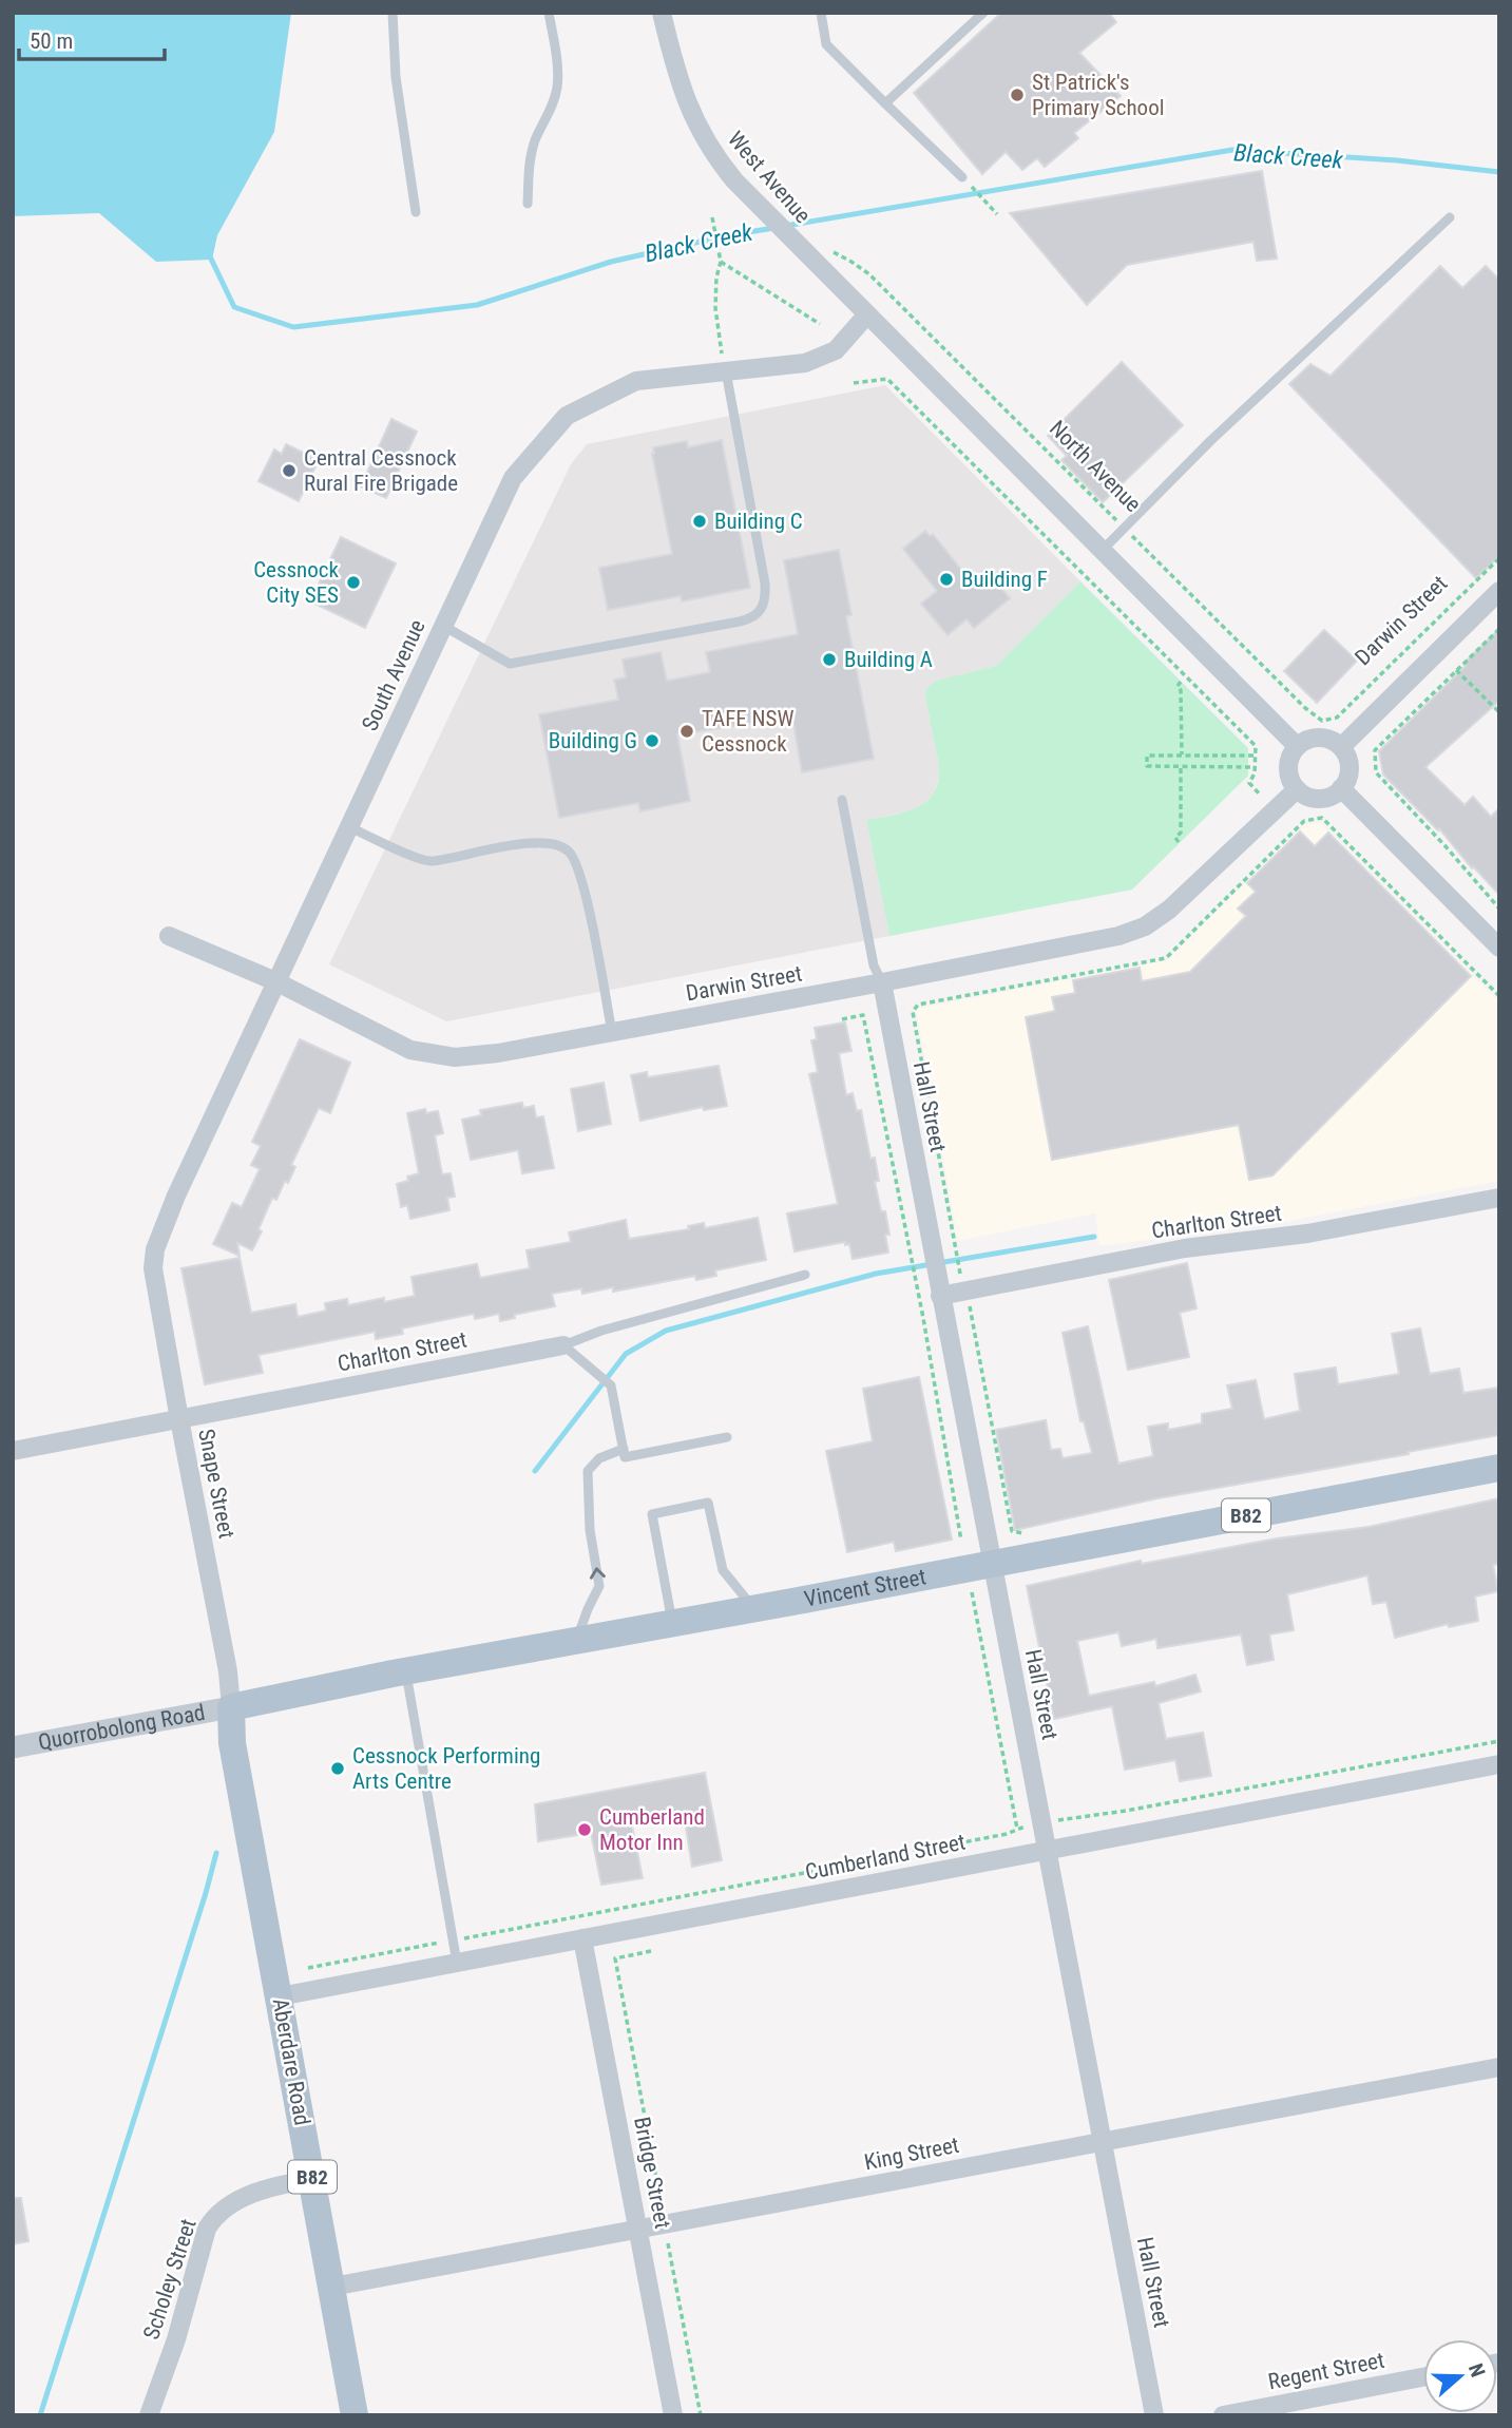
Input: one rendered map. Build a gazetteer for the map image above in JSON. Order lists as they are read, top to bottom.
{
  "streets": {
    "main road": ["B82", "Vincent Street", "Aberdare Road"],
    "street": [
      "West Avenue",
      "Darwin Street",
      "South Avenue",
      "Hall Street",
      "Charlton Street",
      "Snape Street",
      "Quorrobolong Road",
      "Cumberland Street",
      "King Street",
      "Bridge Street",
      "Scholey Street",
      "Regent Street"
    ],
    "path": ["North Avenue"]
  },
  "crossings": [
    ["West Avenue", "South Avenue"],
    ["North Avenue", "Darwin Street"],
    ["Darwin Street", "South Avenue"],
    ["Darwin Street", "Hall Street"],
    ["South Avenue", "Snape Street"],
    ["Hall Street", "Charlton Street"],
    ["Hall Street", "Vincent Street"],
    ["Hall Street", "Cumberland Street"],
    ["Hall Street", "King Street"],
    ["Charlton Street", "Snape Street"],
    ["Snape Street", "Vincent Street"],
    ["Snape Street", "Quorrobolong Road"],
    ["Snape Street", "Aberdare Road"],
    ["Vincent Street", "Quorrobolong Road"],
    ["Vincent Street", "Aberdare Road"],
    ["Quorrobolong Road", "Aberdare Road"],
    ["Cumberland Street", "Aberdare Road"],
    ["Cumberland Street", "Bridge Street"],
    ["Aberdare Road", "King Street"],
    ["Aberdare Road", "Scholey Street"],
    ["King Street", "Bridge Street"]
  ],
  "water": ["Black Creek"],
  "places": [
    "St Patrick's Primary School",
    "Central Cessnock Rural Fire Brigade",
    "Building C",
    "Building F",
    "Cessnock City SES",
    "Building A",
    "TAFE NSW Cessnock",
    "Building G",
    "Cessnock Performing Arts Centre",
    "Cumberland Motor Inn"
  ],
  "scale_bar": "50 m",
  "north": "right"
}
